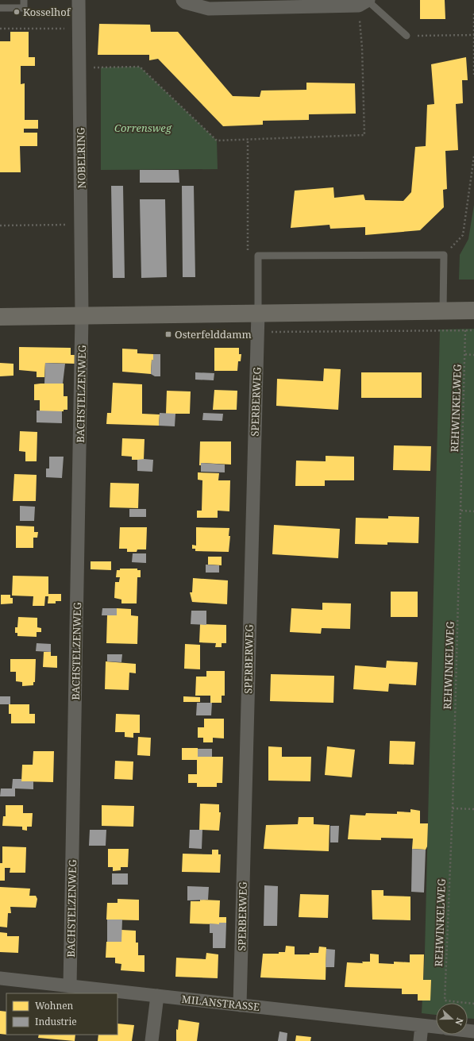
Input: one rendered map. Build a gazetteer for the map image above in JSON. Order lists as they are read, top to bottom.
{
  "streets": {
    "street": [
      "NOBELRING",
      "BACHSTELZENWEG",
      "SPERBERWEG",
      "MILANSTRASSE"
    ],
    "path": ["REHWINKELWEG"]
  },
  "crossings": [
    ["NOBELRING", "BACHSTELZENWEG"],
    ["BACHSTELZENWEG", "MILANSTRASSE"],
    ["SPERBERWEG", "MILANSTRASSE"]
  ],
  "parks": ["Corrensweg"],
  "places": {
    "other": ["Kosselhof"],
    "transit": ["Osterfelddamm"]
  },
  "legend": ["Wohnen", "Industrie"],
  "north": "right"
}
